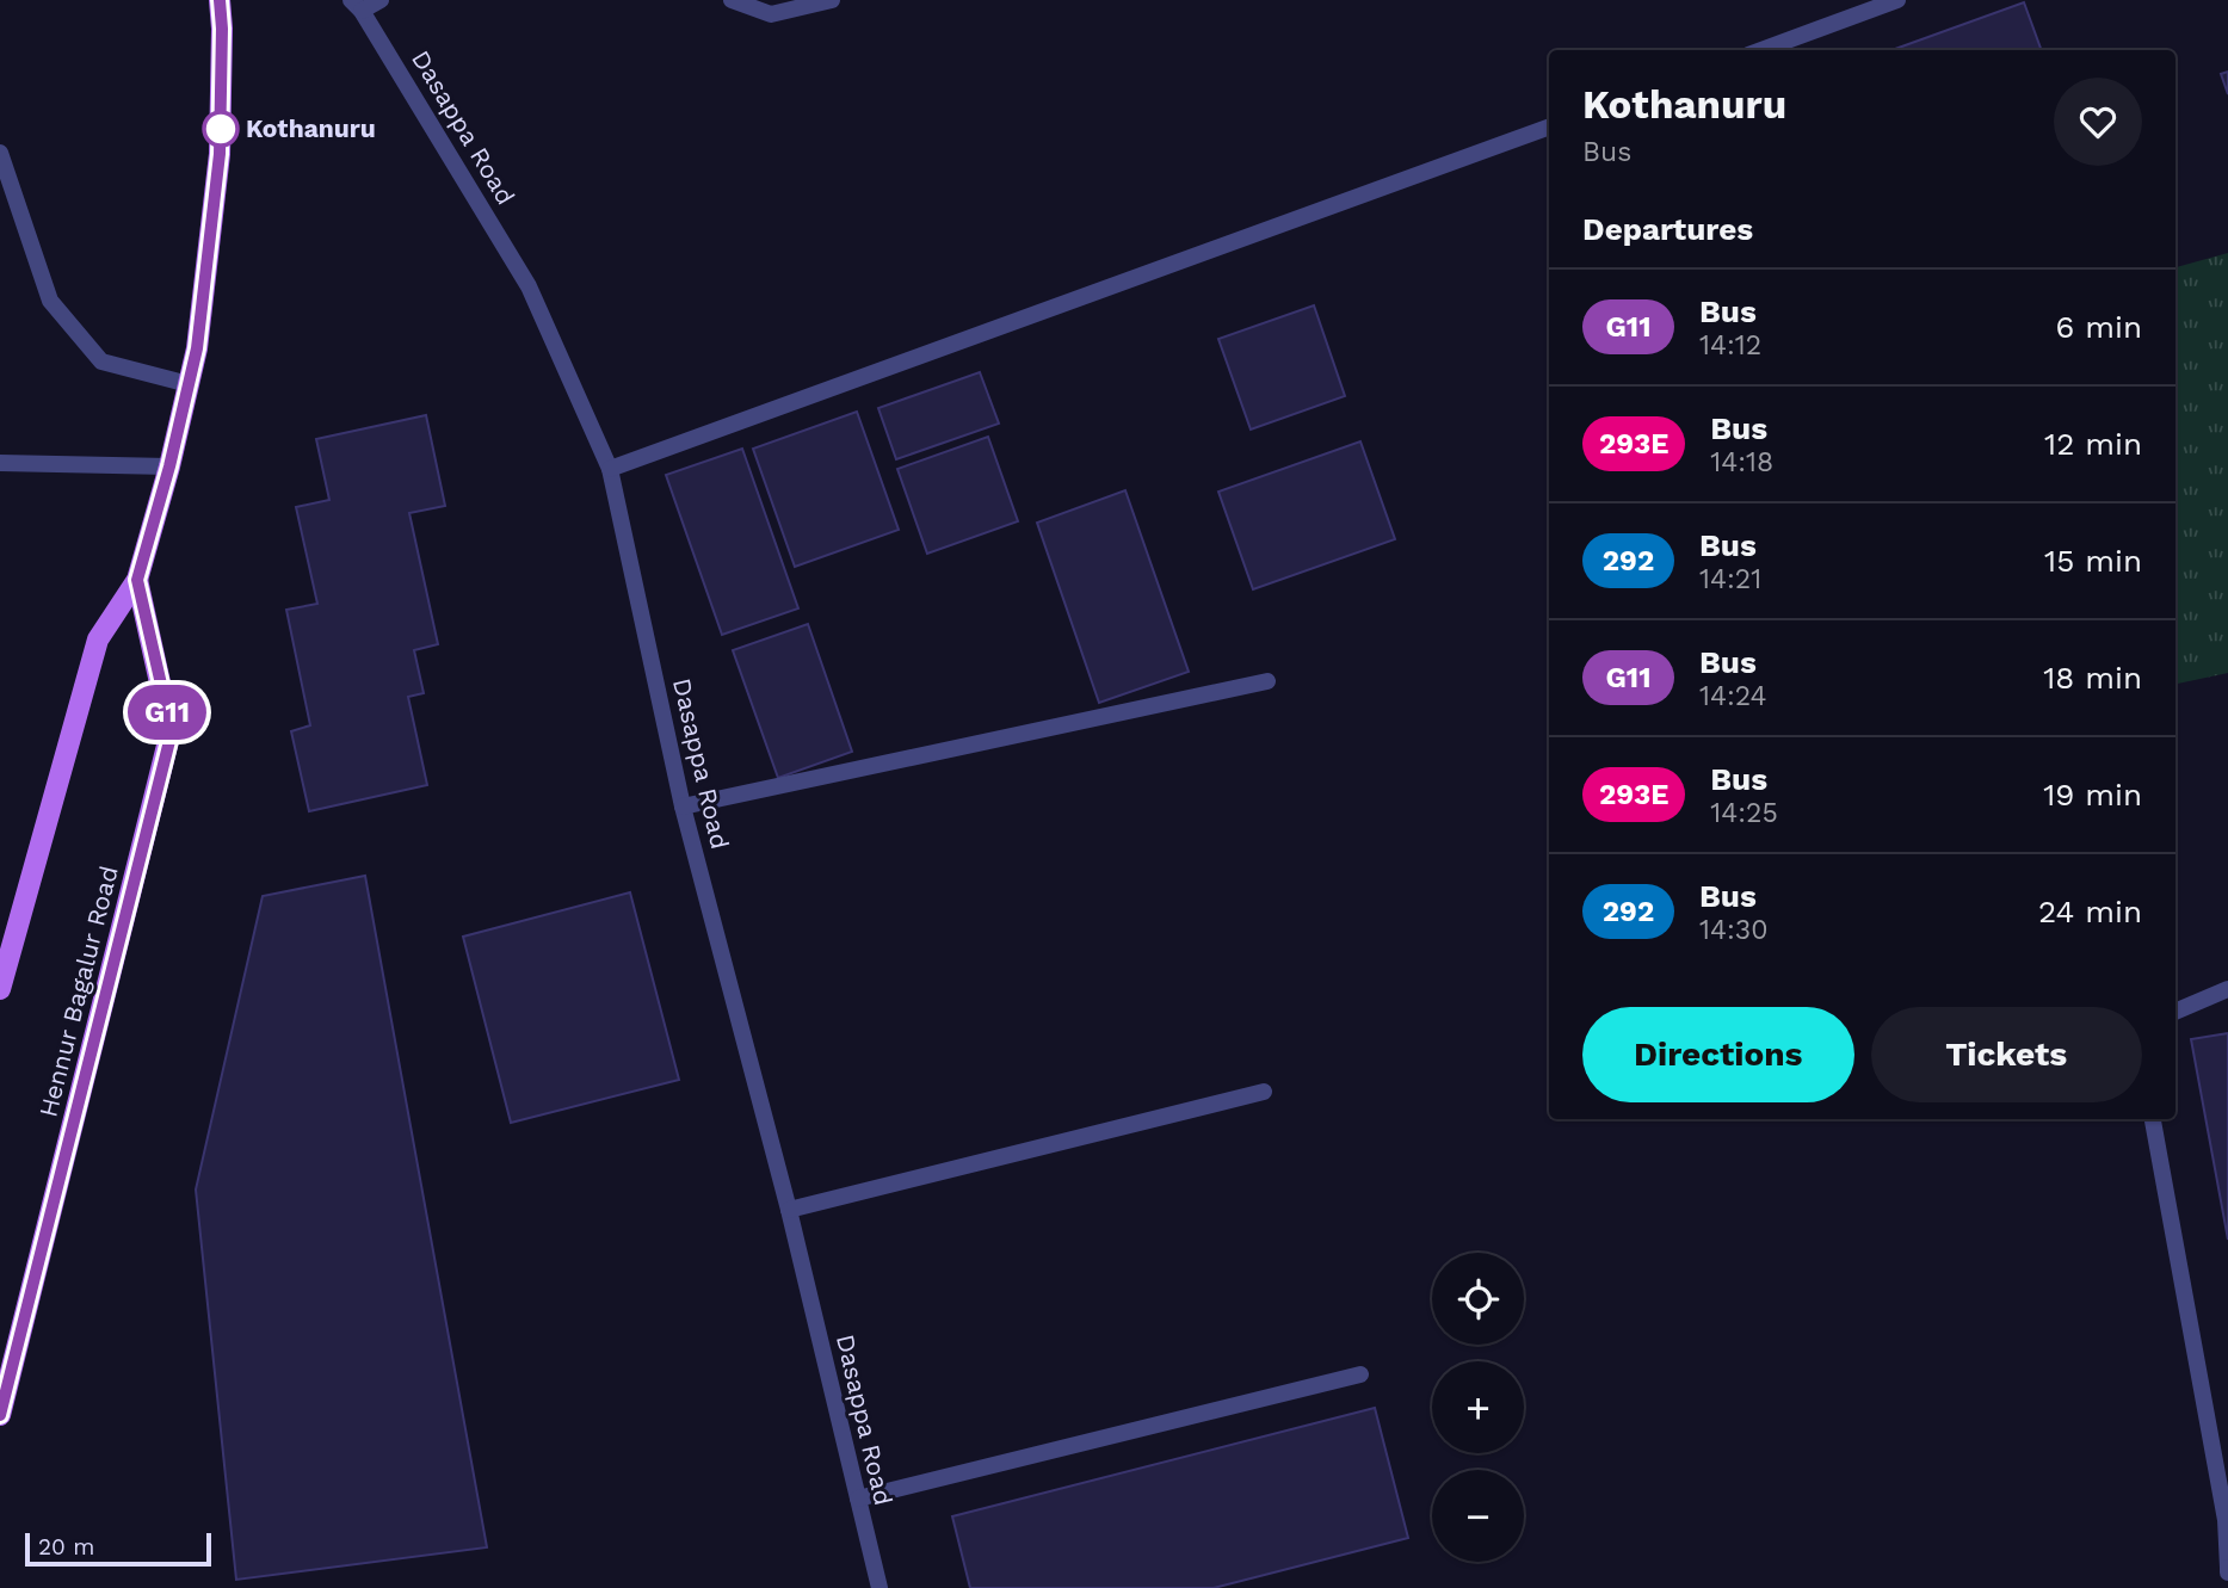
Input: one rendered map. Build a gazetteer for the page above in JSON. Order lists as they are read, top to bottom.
{
  "streets": {
    "main road": ["Hennur Bagalur Road"],
    "street": ["Dasappa Road"]
  },
  "places": ["Kothanuru"],
  "lines": ["bus line G11"],
  "scale_bar": "20 m",
  "page": {
    "on_map": "G11",
    "heading": [
      ["Kothanuru", "Bus"],
      "Departures"
    ],
    "list": [
      {
        "mark": "G11",
        "name": "Bus",
        "note": "14:12",
        "value": "6 min"
      },
      {
        "mark": "293E",
        "name": "Bus",
        "note": "14:18",
        "value": "12 min"
      },
      {
        "mark": "292",
        "name": "Bus",
        "note": "14:21",
        "value": "15 min"
      },
      {
        "mark": "G11",
        "name": "Bus",
        "note": "14:24",
        "value": "18 min"
      },
      {
        "mark": "293E",
        "name": "Bus",
        "note": "14:25",
        "value": "19 min"
      },
      {
        "mark": "292",
        "name": "Bus",
        "note": "14:30",
        "value": "24 min"
      }
    ],
    "buttons": ["Directions", "Tickets"],
    "map_buttons": ["+", "−"],
    "scale": "20 m"
  }
}
